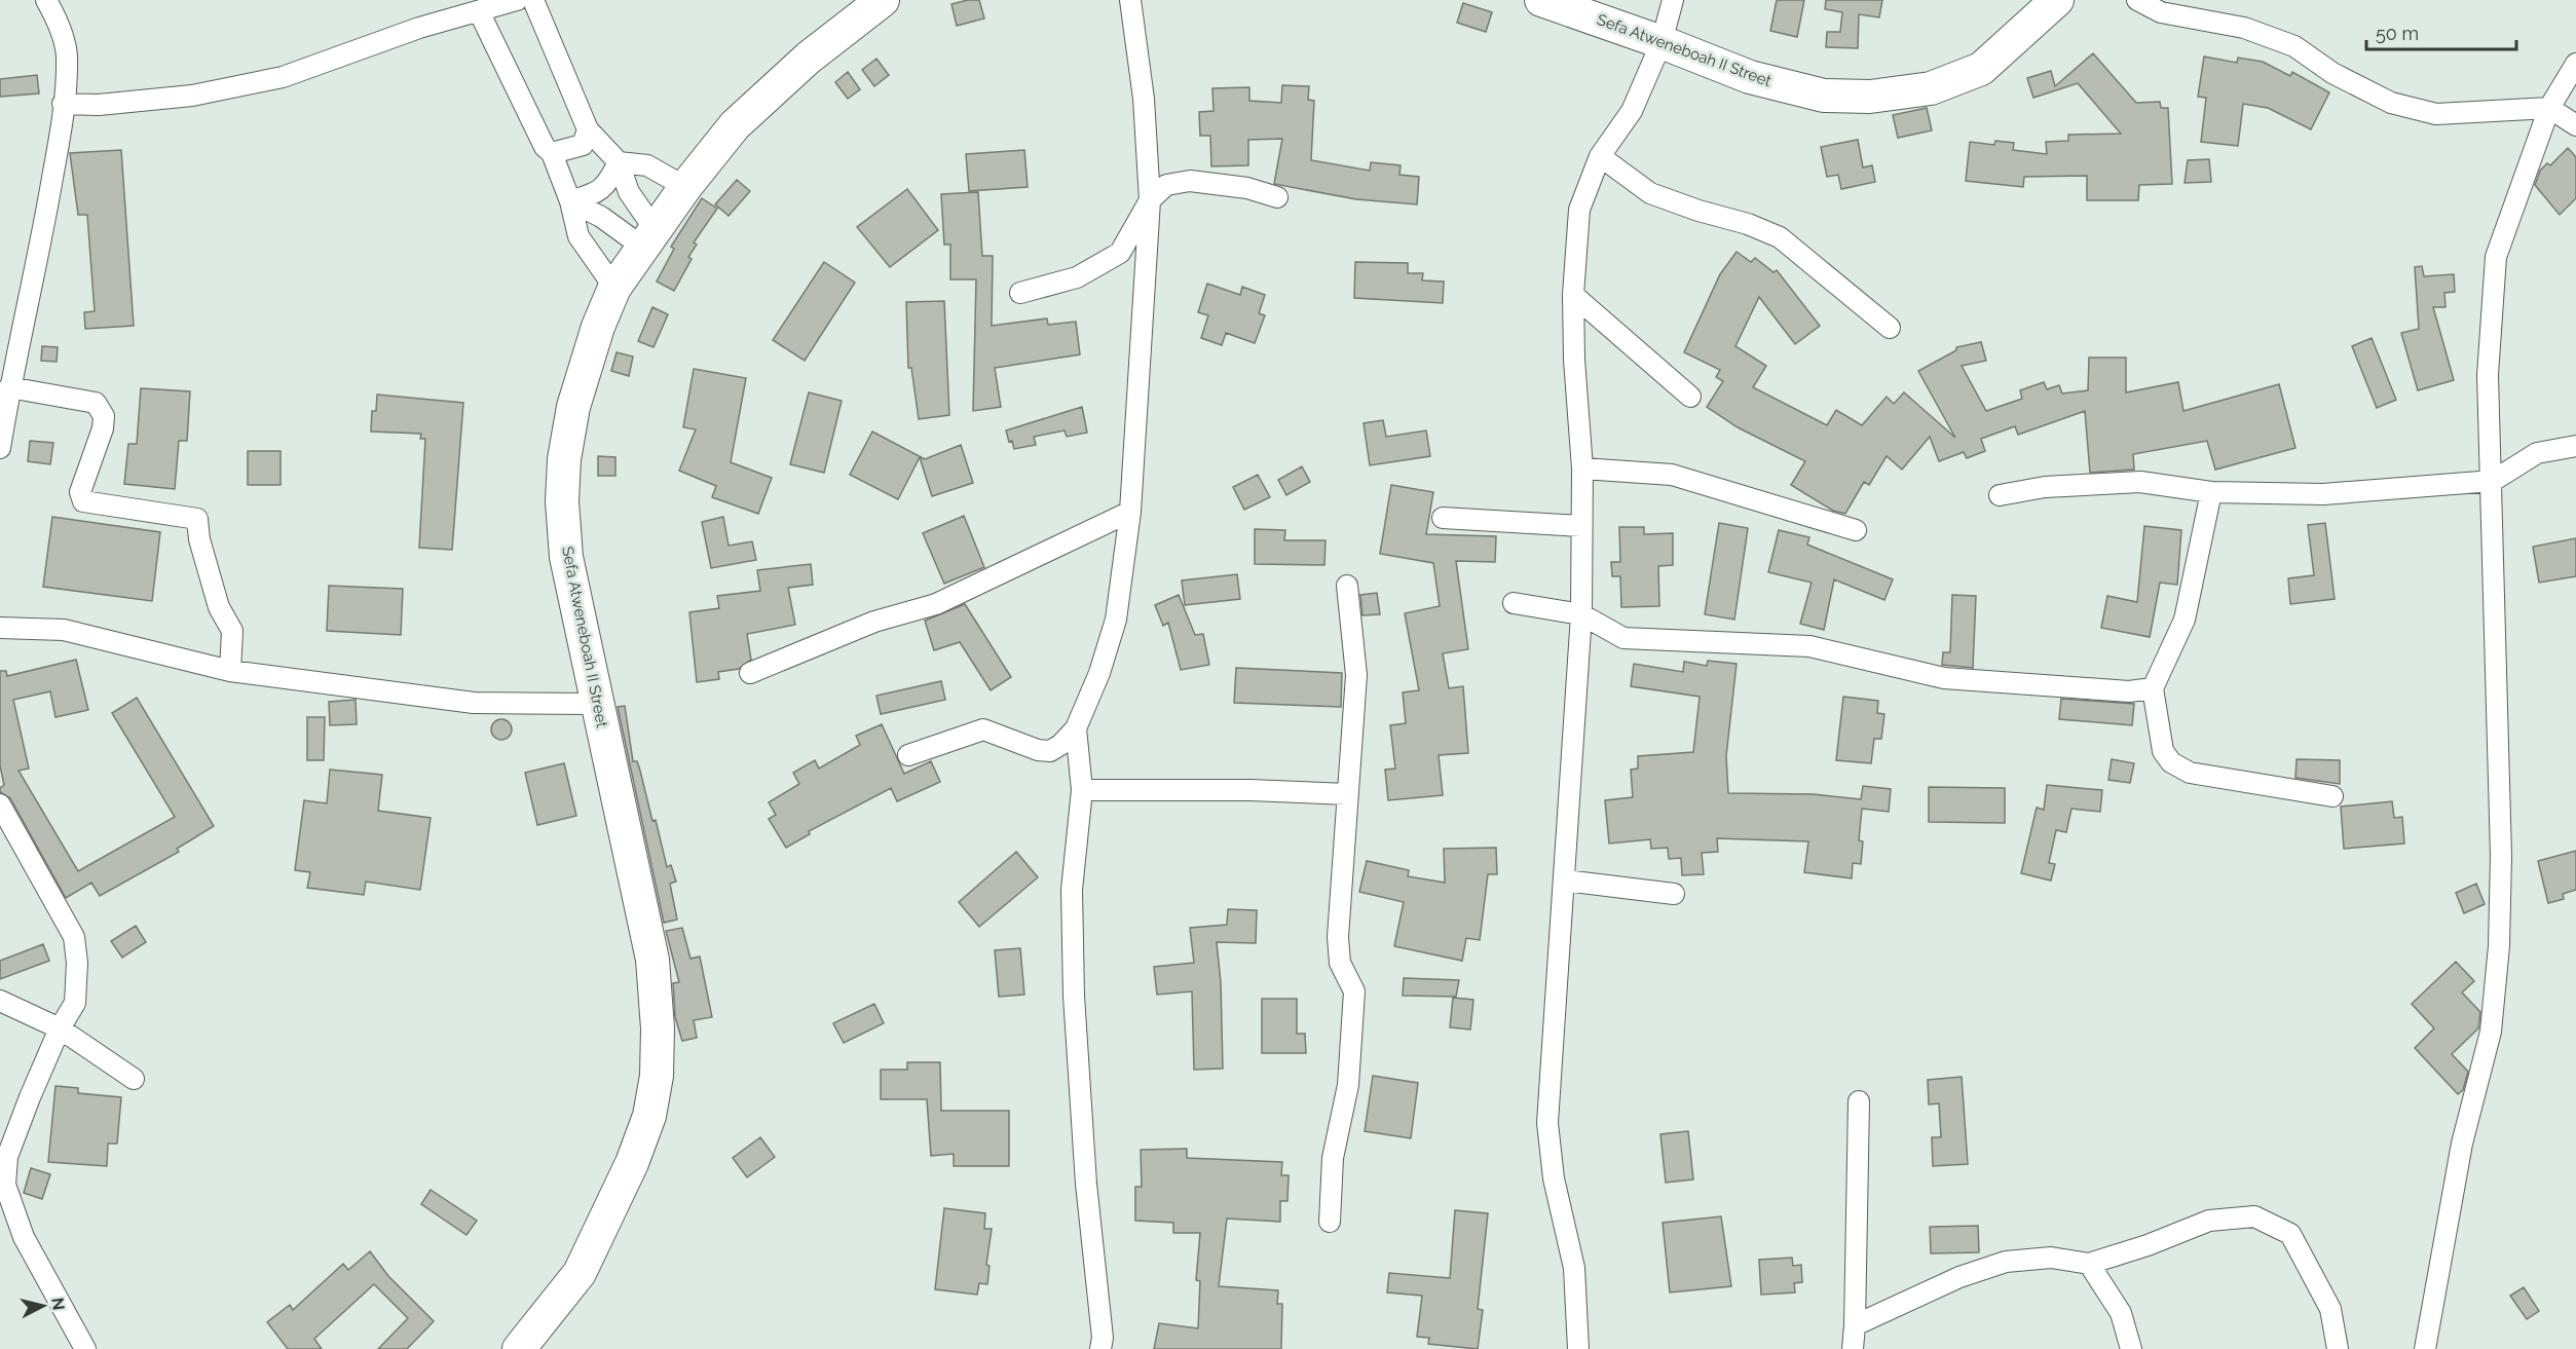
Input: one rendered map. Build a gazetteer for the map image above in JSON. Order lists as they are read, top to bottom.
{
  "streets": {
    "main road": ["Sefa Atweneboah II Street"]
  },
  "scale_bar": "50 m",
  "north": "right"
}
